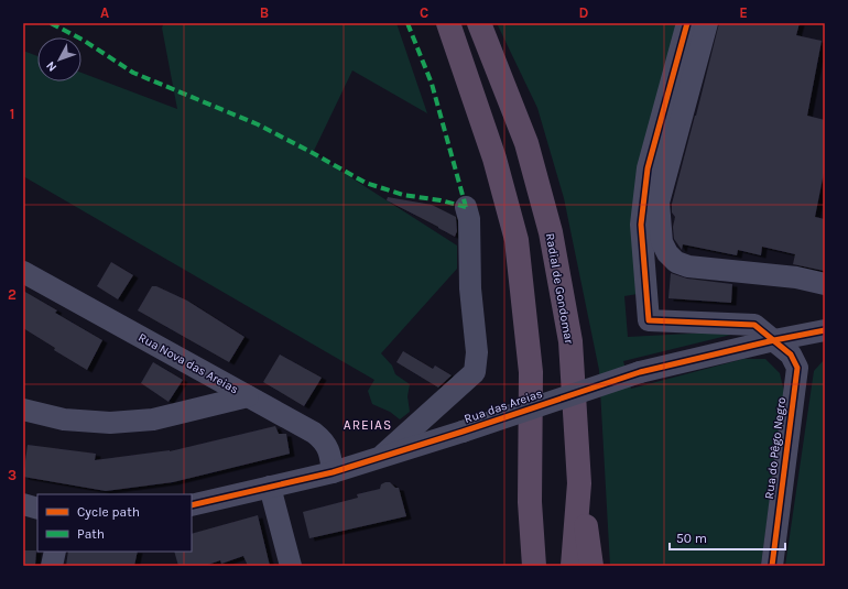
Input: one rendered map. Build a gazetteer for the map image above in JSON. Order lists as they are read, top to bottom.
{
  "streets": {
    "highway": ["Radial de Gondomar"],
    "street": ["Rua Nova das Areias", "Rua das Areias", "Rua do Pêgo Negro"]
  },
  "crossings": [
    ["Rua Nova das Areias", "Rua das Areias"],
    ["Rua das Areias", "Rua do Pêgo Negro"]
  ],
  "districts": ["AREIAS"],
  "legend": ["Cycle path", "Path"],
  "scale_bar": "50 m",
  "north": "bottom left",
  "grid": {
    "columns": [
      "A",
      "B",
      "C",
      "D",
      "E"
    ],
    "rows": ["1", "2", "3"]
  }
}
